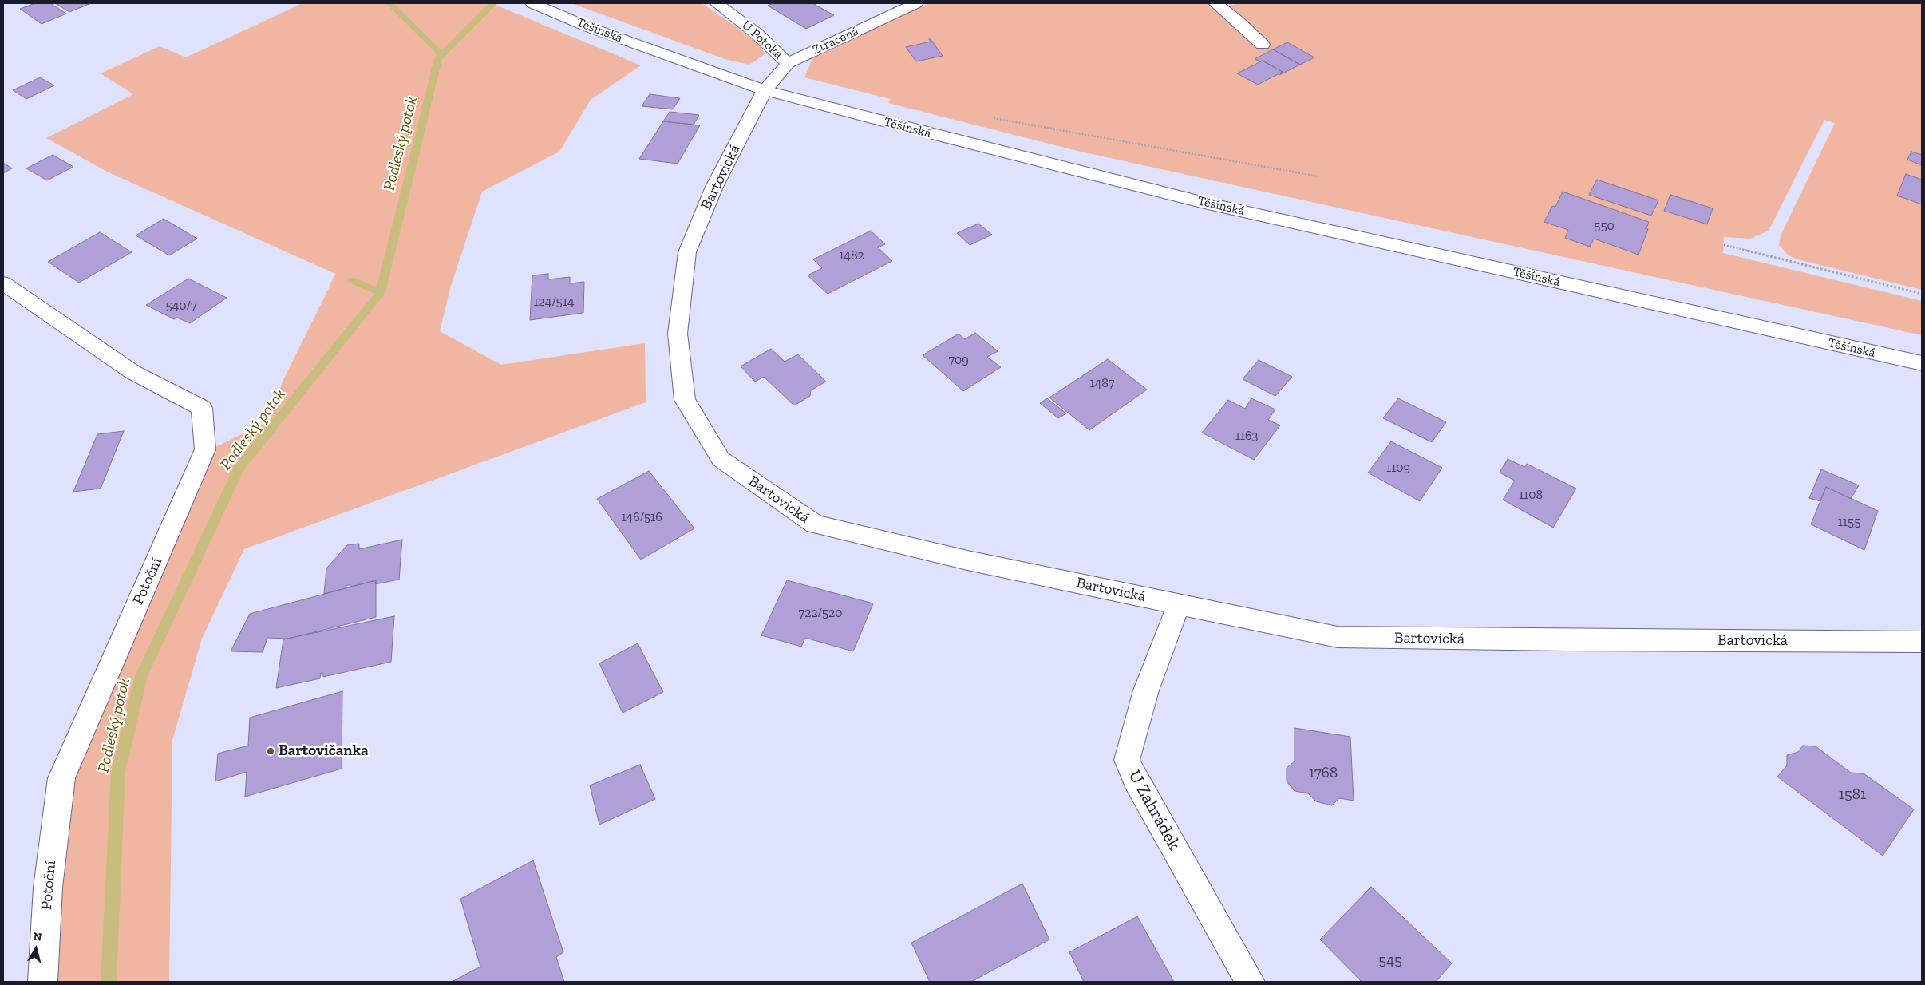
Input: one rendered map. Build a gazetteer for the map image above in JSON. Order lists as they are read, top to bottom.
{
  "streets": {
    "street": [
      "Těšínská",
      "U Potoka",
      "Ztracená",
      "Bartovická",
      "Potoční",
      "U Zahrádek"
    ]
  },
  "crossings": [
    ["Těšínská", "Ztracená"],
    ["Těšínská", "Bartovická"],
    ["U Potoka", "Ztracená"],
    ["Ztracená", "Bartovická"],
    ["Bartovická", "U Zahrádek"]
  ],
  "water": ["Podleský potok"],
  "places": ["Bartovičanka"],
  "house_numbers": [
    "550",
    "1482",
    "124/514",
    "540/7",
    "709",
    "1487",
    "1163",
    "1109",
    "1108",
    "146/516",
    "1155",
    "722/520",
    "1768",
    "1581",
    "545"
  ],
  "north": "top"
}
